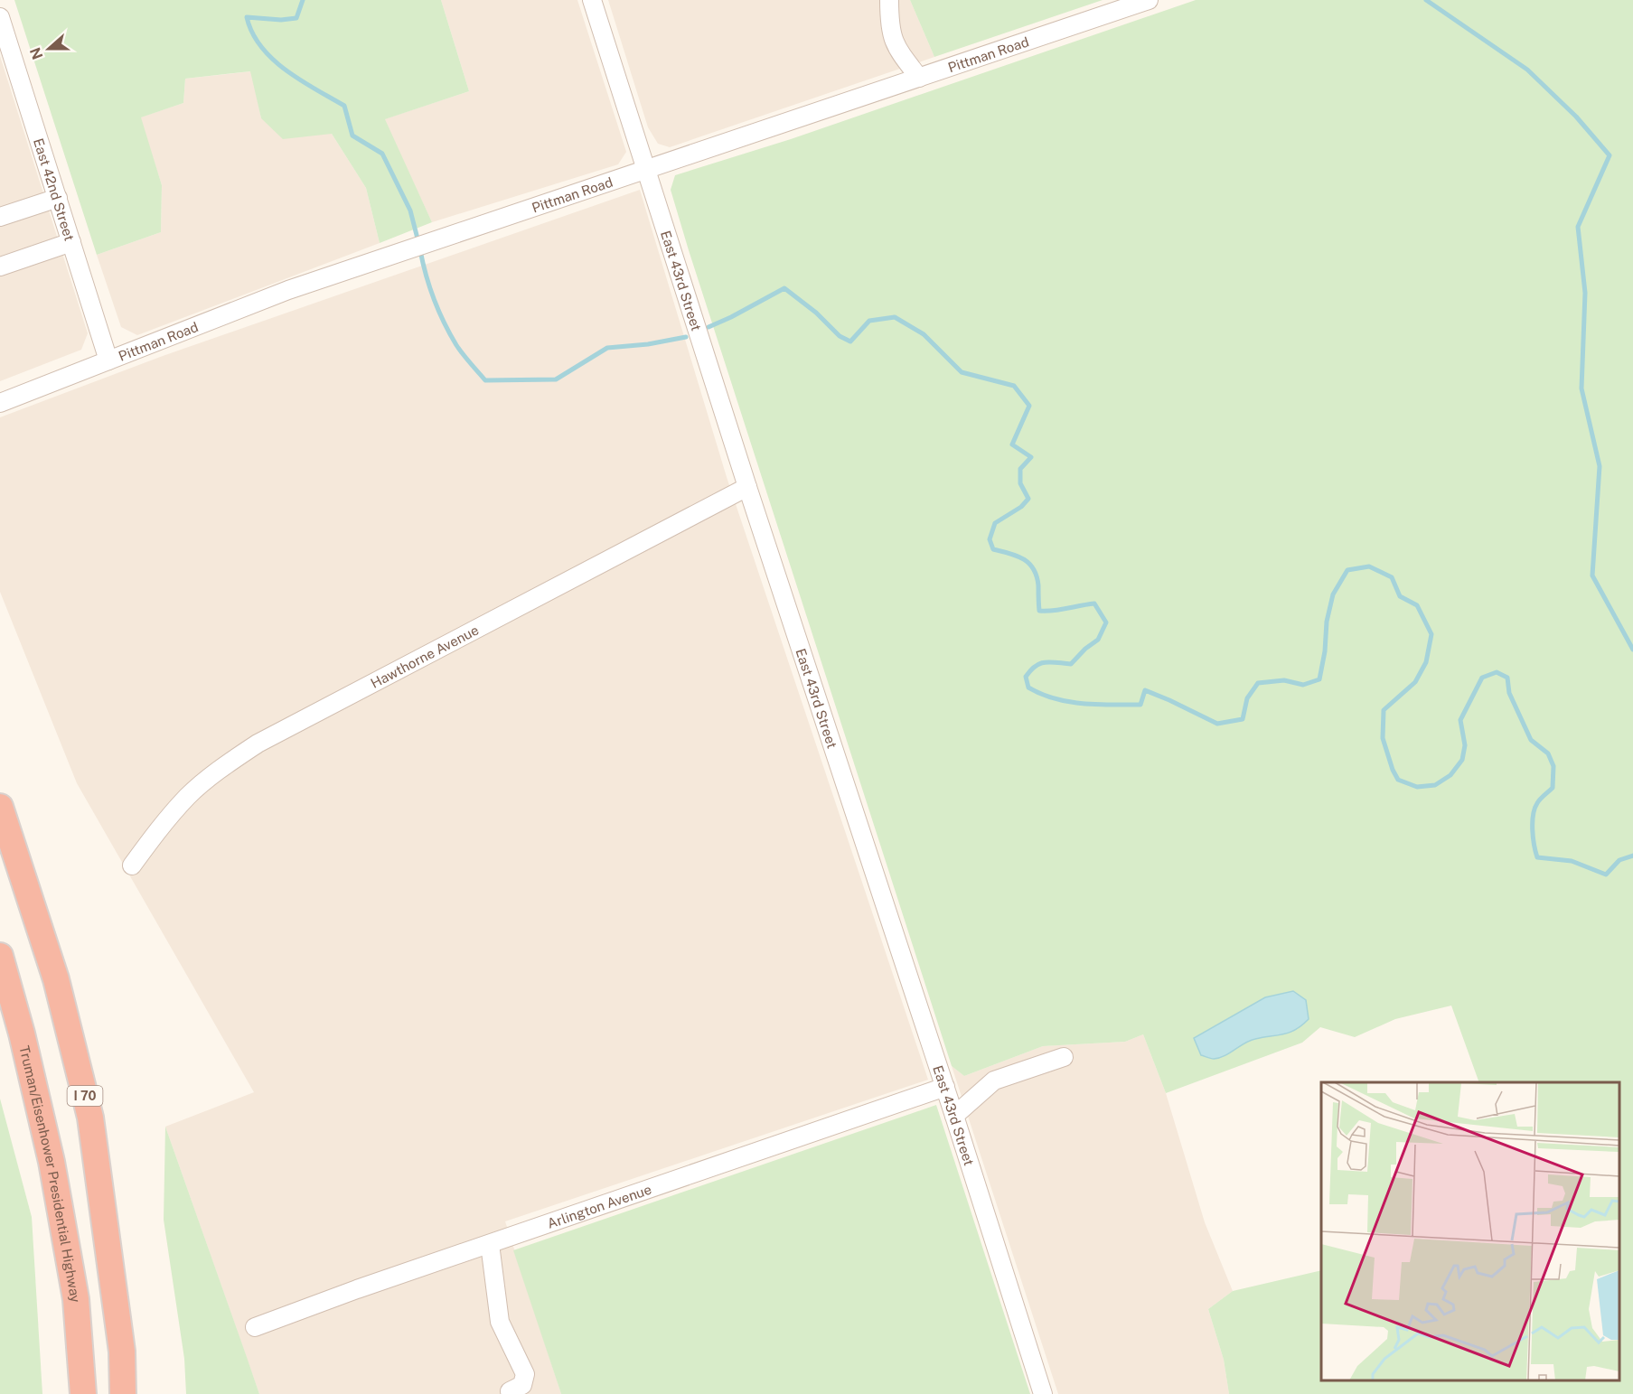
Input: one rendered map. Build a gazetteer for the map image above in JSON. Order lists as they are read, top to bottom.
{
  "streets": {
    "highway": ["I 70", "Truman/Eisenhower Presidential Highway"],
    "street": [
      "Pittman Road",
      "East 42nd Street",
      "East 43rd Street",
      "Hawthorne Avenue",
      "Arlington Avenue"
    ]
  },
  "crossings": [
    ["Pittman Road", "East 42nd Street"],
    ["Pittman Road", "East 43rd Street"],
    ["East 43rd Street", "Hawthorne Avenue"],
    ["East 43rd Street", "Arlington Avenue"]
  ],
  "north": "left"
}
